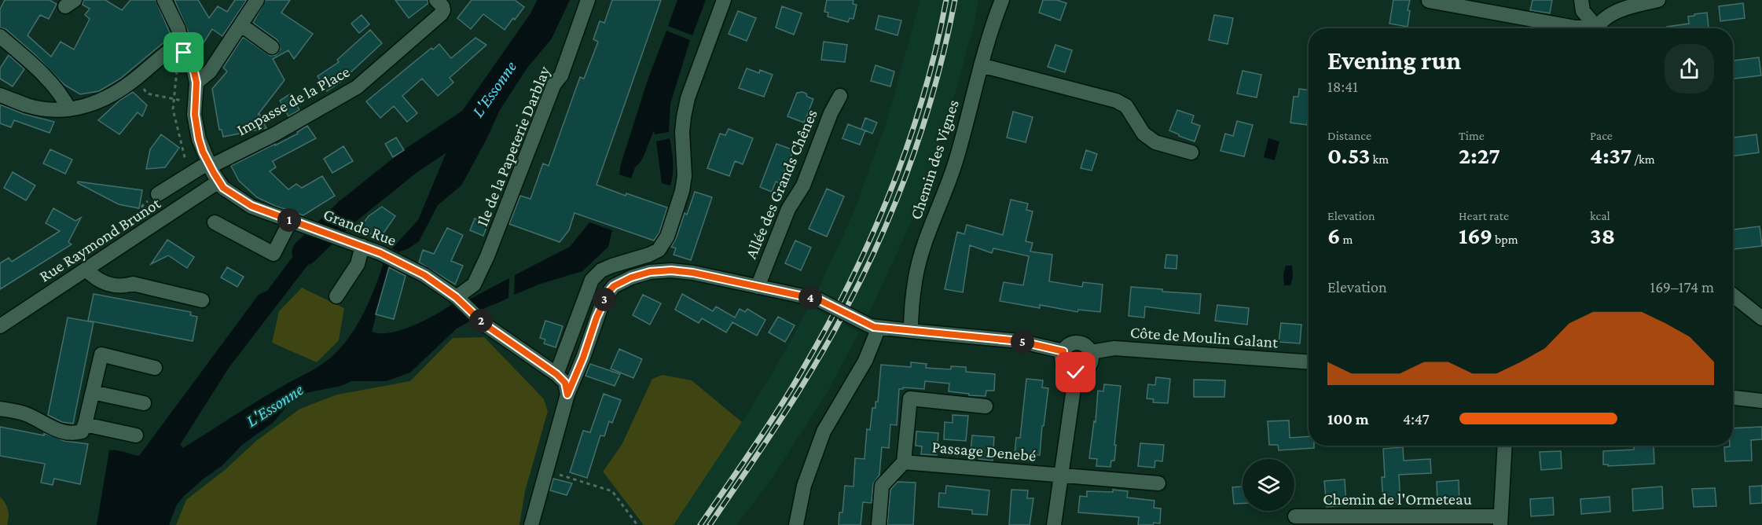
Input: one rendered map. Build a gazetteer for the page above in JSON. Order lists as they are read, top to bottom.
{
  "streets": {
    "street": [
      "Impasse de la Place",
      "Ile de la Papeterie Darblay",
      "Chemin des Vignes",
      "Allée des Grands Chênes",
      "Grande Rue",
      "Rue Raymond Brunot",
      "Côte de Moulin Galant",
      "Passage Denebé",
      "Chemin de l'Ormeteau"
    ]
  },
  "crossings": [
    ["Impasse de la Place", "Grande Rue"],
    ["Ile de la Papeterie Darblay", "Grande Rue"],
    ["Grande Rue", "Rue Raymond Brunot"]
  ],
  "water": ["L'Essonne"],
  "page": {
    "heading": ["Evening run", "18:41"],
    "stats": [
      ["Distance", "0.53 km"],
      ["Time", "2:27"],
      ["Pace", "4:37 /km"],
      ["Elevation", "6 m"],
      ["Heart rate", "169 bpm"],
      ["kcal", "38"]
    ],
    "pins": [
      "1",
      "4",
      "3",
      "2",
      "5"
    ],
    "chart": ["Elevation", "169–174 m"],
    "list": [
      {
        "name": "100 m",
        "note": "4:47"
      }
    ]
  }
}
